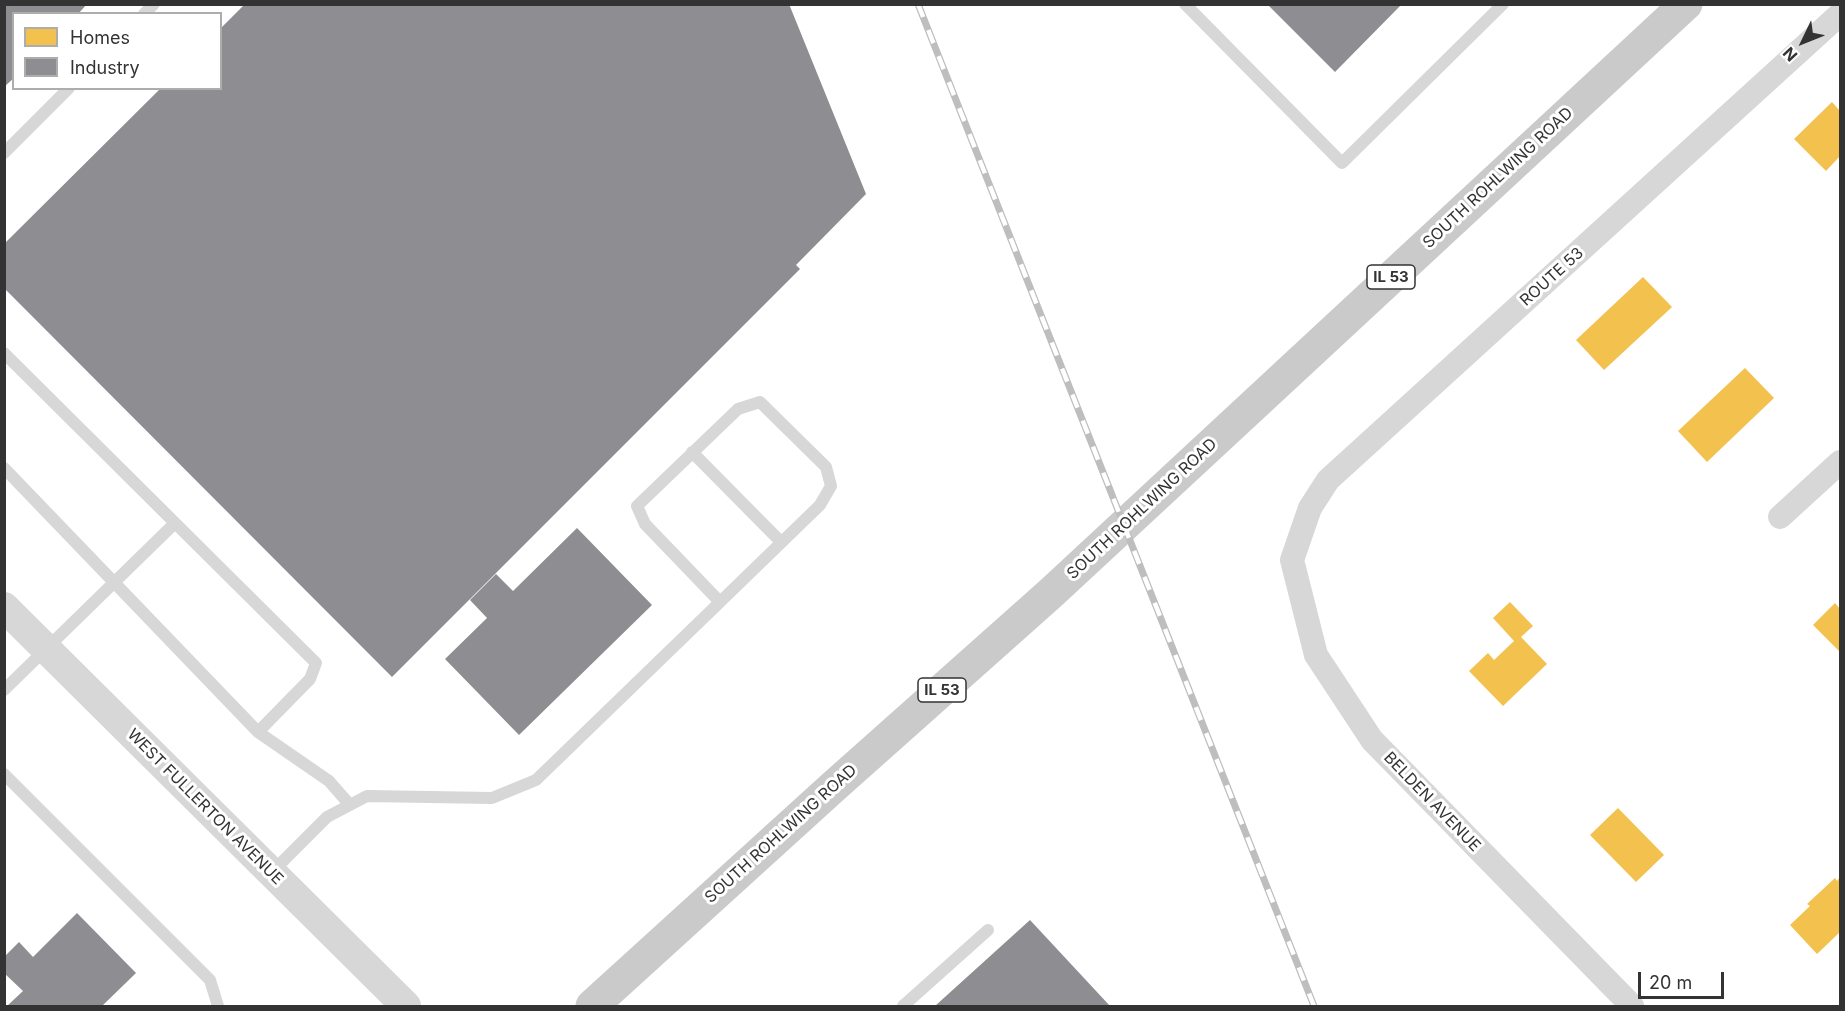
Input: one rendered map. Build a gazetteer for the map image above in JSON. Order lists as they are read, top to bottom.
{
  "streets": {
    "main road": ["SOUTH ROHLWING ROAD", "IL 53"],
    "street": ["ROUTE 53", "BELDEN AVENUE", "WEST FULLERTON AVENUE"]
  },
  "crossings": [
    ["ROUTE 53", "BELDEN AVENUE"]
  ],
  "legend": ["Homes", "Industry"],
  "scale_bar": "20 m",
  "north": "bottom left"
}
